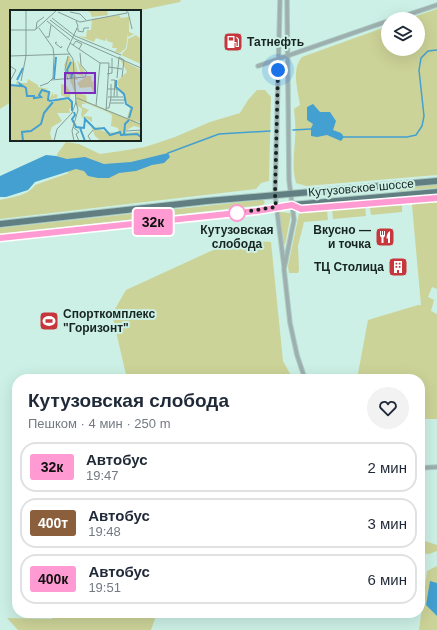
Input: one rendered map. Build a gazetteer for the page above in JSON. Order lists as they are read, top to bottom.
{
  "streets": {
    "main road": ["Кутузовское шоссе"]
  },
  "places": {
    "fuel station": ["Татнефть"],
    "other": ["Кутузовская слобода"],
    "restaurant": ["Вкусно — и точка"],
    "building": ["ТЦ Столица"],
    "sports": ["Спорткомплекс \"Горизонт\""]
  },
  "lines": ["bus line 32к"],
  "page": {
    "on_map": "32к",
    "heading": ["Кутузовская слобода", "Пешком · 4 мин · 250 m"],
    "list": [
      {
        "mark": "32к",
        "name": "Автобус",
        "note": "19:47",
        "value": "2 мин"
      },
      {
        "mark": "400т",
        "name": "Автобус",
        "note": "19:48",
        "value": "3 мин"
      },
      {
        "mark": "400к",
        "name": "Автобус",
        "note": "19:51",
        "value": "6 мин"
      }
    ]
  }
}
